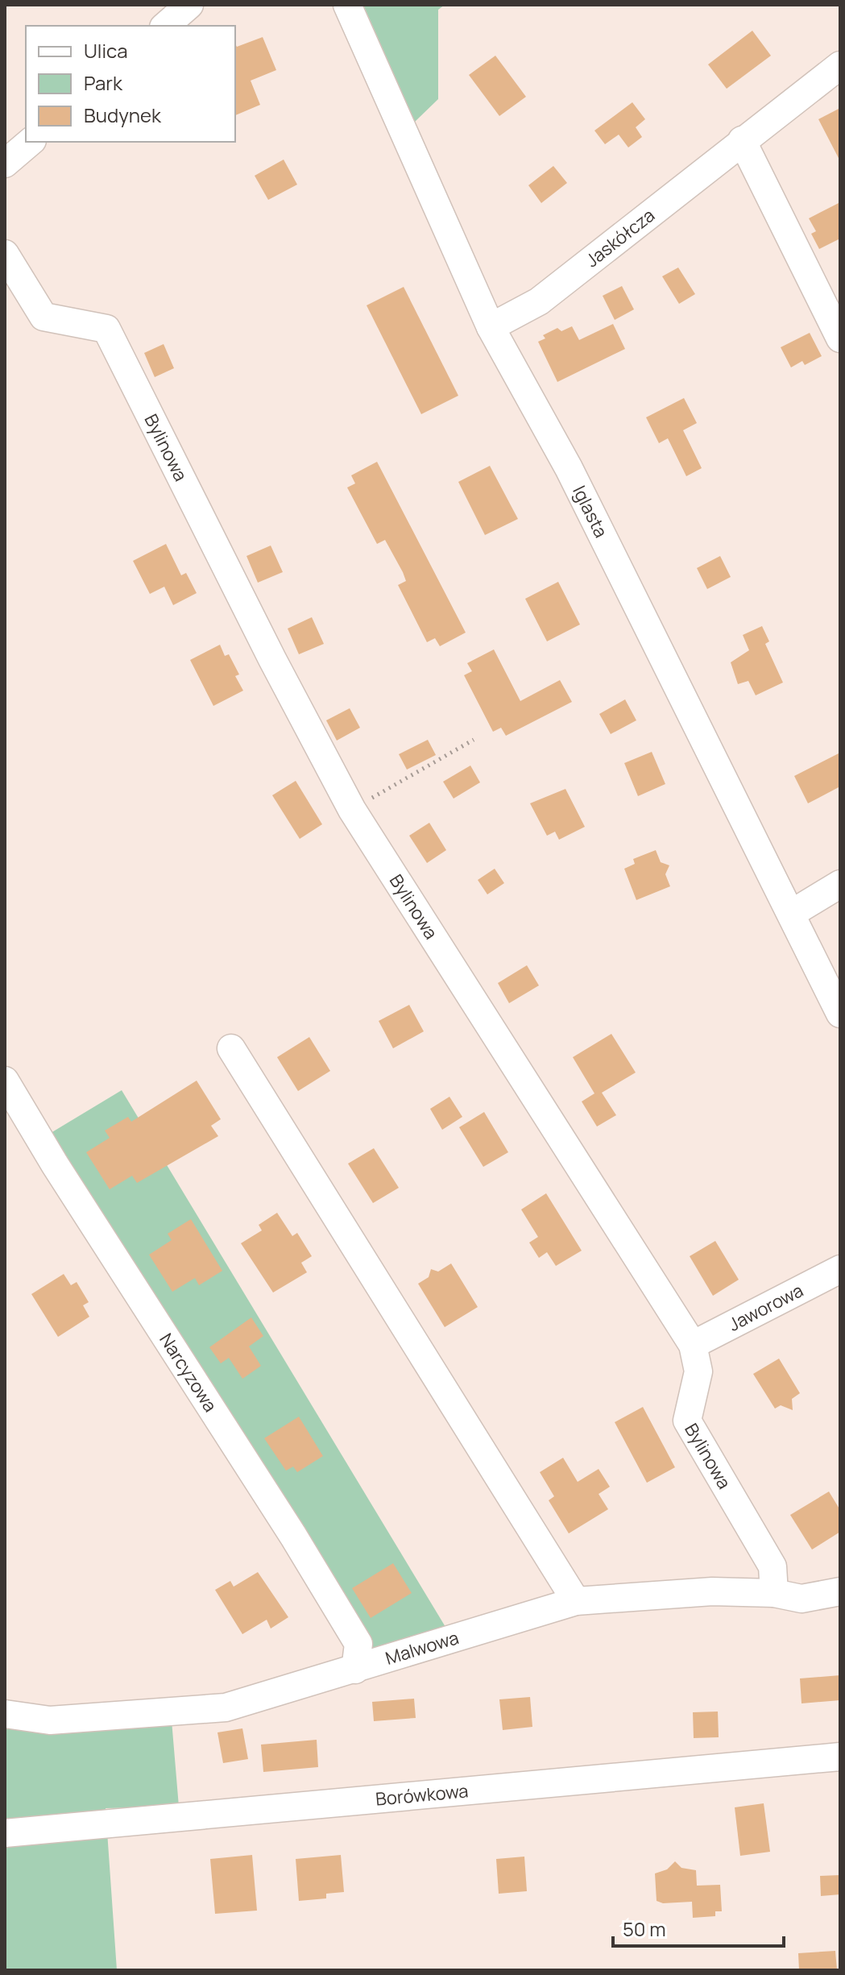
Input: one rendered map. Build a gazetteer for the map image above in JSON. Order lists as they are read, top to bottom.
{
  "streets": {
    "street": [
      "Jaskółcza",
      "Bylinowa",
      "Iglasta",
      "Jaworowa",
      "Narcyzowa",
      "Malwowa",
      "Borówkowa"
    ]
  },
  "crossings": [
    ["Jaskółcza", "Iglasta"],
    ["Bylinowa", "Jaworowa"],
    ["Bylinowa", "Malwowa"],
    ["Narcyzowa", "Malwowa"]
  ],
  "legend": ["Ulica", "Park", "Budynek"],
  "scale_bar": "50 m"
}
